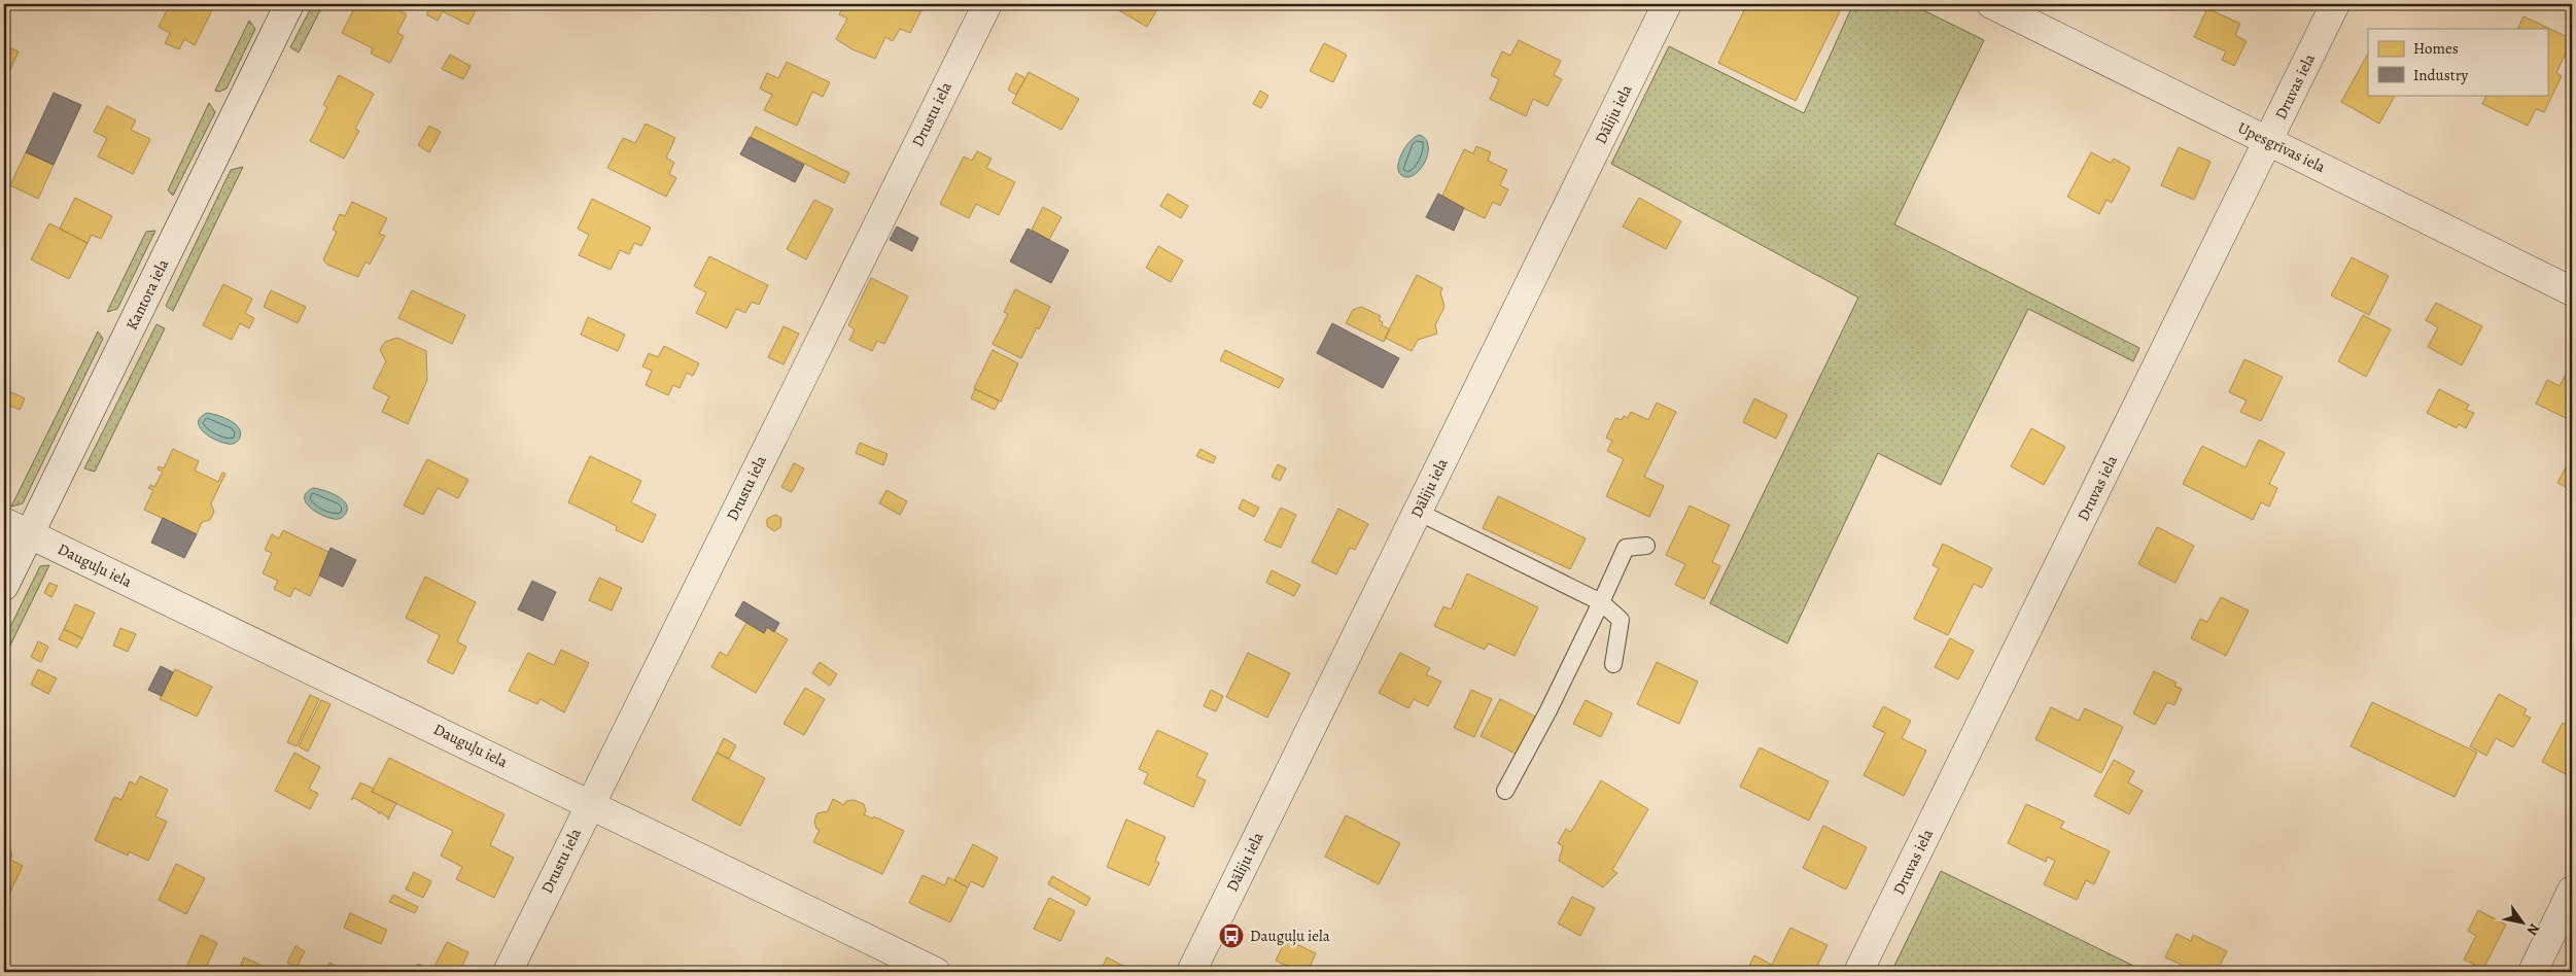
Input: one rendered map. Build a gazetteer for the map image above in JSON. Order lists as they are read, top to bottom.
{
  "streets": {
    "street": [
      "Druvas iela",
      "Drustu iela",
      "Dāliju iela",
      "Upesgrīvas iela",
      "Kantora iela",
      "Dauguļu iela"
    ]
  },
  "crossings": [
    ["Druvas iela", "Upesgrīvas iela"],
    ["Drustu iela", "Dauguļu iela"],
    ["Kantora iela", "Dauguļu iela"]
  ],
  "places": {
    "bus stop": ["Dauguļu iela"]
  },
  "legend": ["Homes", "Industry"],
  "north": "bottom right"
}
